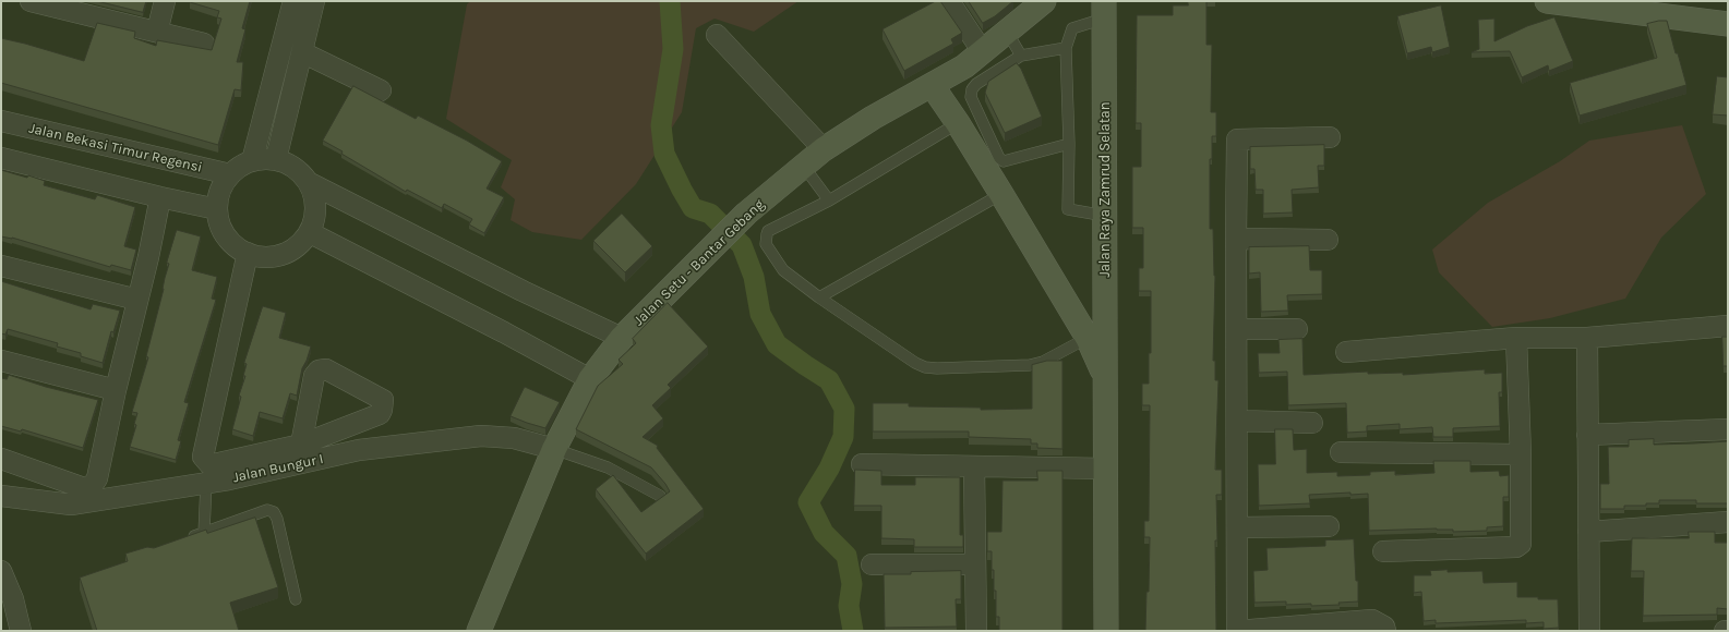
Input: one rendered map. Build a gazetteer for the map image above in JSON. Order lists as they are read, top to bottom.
{
  "streets": {
    "main road": ["Jalan Raya Zamrud Selatan", "Jalan Setu - Bantar Gebang"],
    "street": ["Jalan Bekasi Timur Regensi", "Jalan Bungur I"]
  },
  "crossings": [
    ["Jalan Raya Zamrud Selatan", "Jalan Setu - Bantar Gebang"],
    ["Jalan Setu - Bantar Gebang", "Jalan Bungur I"]
  ]
}
